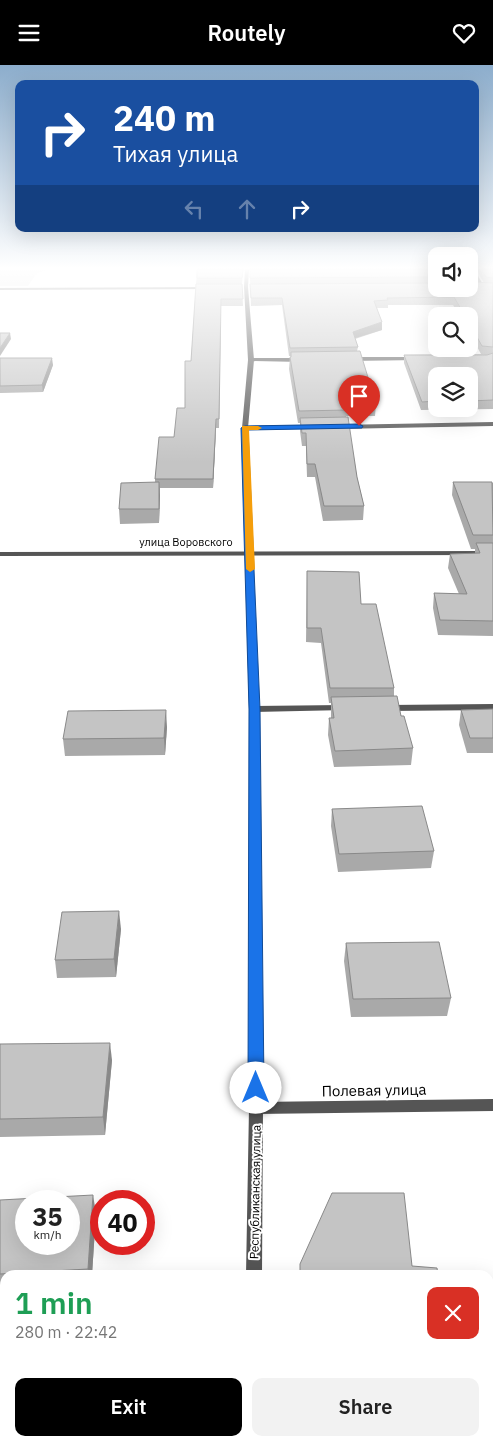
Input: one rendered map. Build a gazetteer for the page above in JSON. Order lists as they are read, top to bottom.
{
  "streets": {
    "street": ["улица Воровского", "Полевая улица", "Республиканская улица"]
  },
  "crossings": [
    ["улица Воровского", "Республиканская улица"],
    ["Полевая улица", "Республиканская улица"]
  ],
  "page": {
    "header": "Routely",
    "turn": ["240 m", "Тихая улица"],
    "speed": "35 km/h",
    "limit": "40",
    "heading": ["1 min", "280 m · 22:42"],
    "buttons": ["Exit", "Share"]
  }
}
